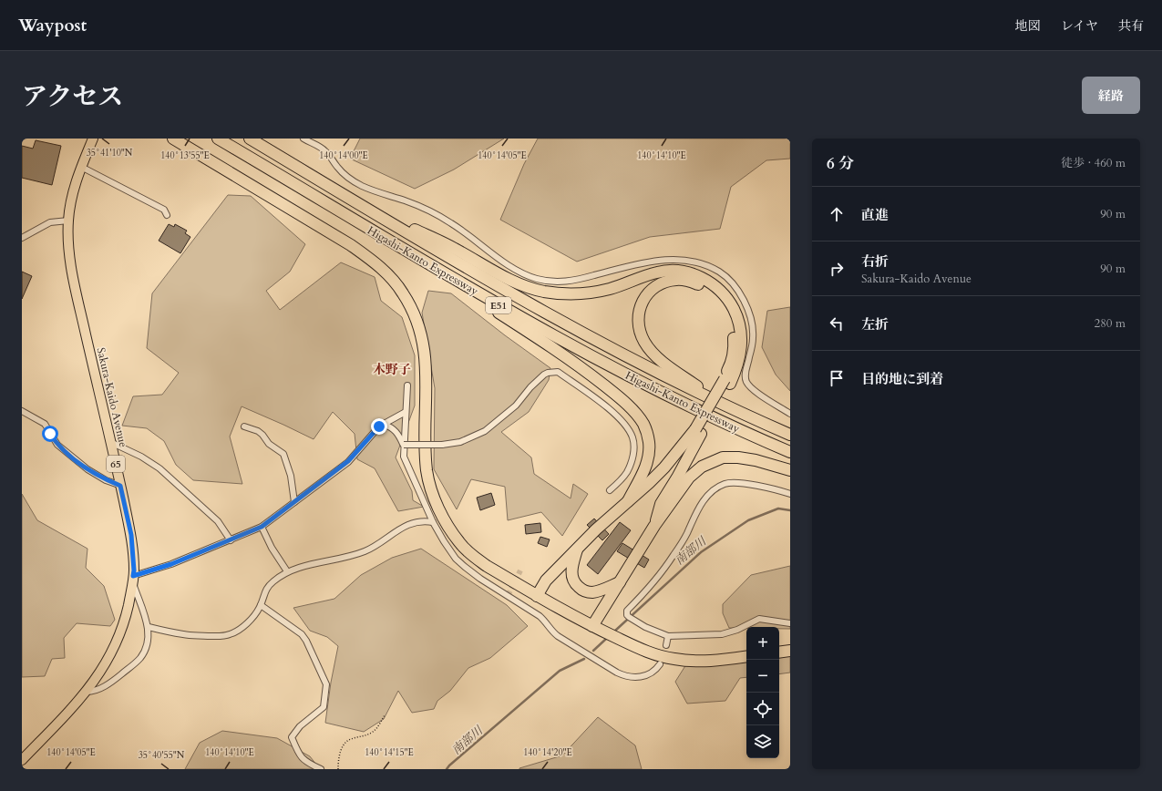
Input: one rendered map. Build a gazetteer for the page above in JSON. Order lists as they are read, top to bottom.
{
  "streets": {
    "highway": ["Higashi-Kanto Expressway", "E51"],
    "main road": ["Sakura-Kaido Avenue", "65"]
  },
  "districts": ["木野子"],
  "water": ["南部川"],
  "page": {
    "header": "Waypost",
    "nav": ["地図", "レイヤ", "共有"],
    "title": "アクセス",
    "buttons": "経路",
    "heading": ["6 分", "徒歩 · 460 m"],
    "list": [
      ["直進", "90 m"],
      ["右折", "Sakura-Kaido Avenue", "90 m"],
      ["左折", "280 m"],
      "目的地に到着"
    ],
    "map_buttons": ["+", "−"]
  },
  "coordinates": [
    "35°41'10\"N",
    "140°13'55\"E",
    "140°14'00\"E",
    "140°14'05\"E",
    "140°14'10\"E",
    "140°14'15\"E",
    "140°14'20\"E",
    "35°40'55\"N"
  ]
}
